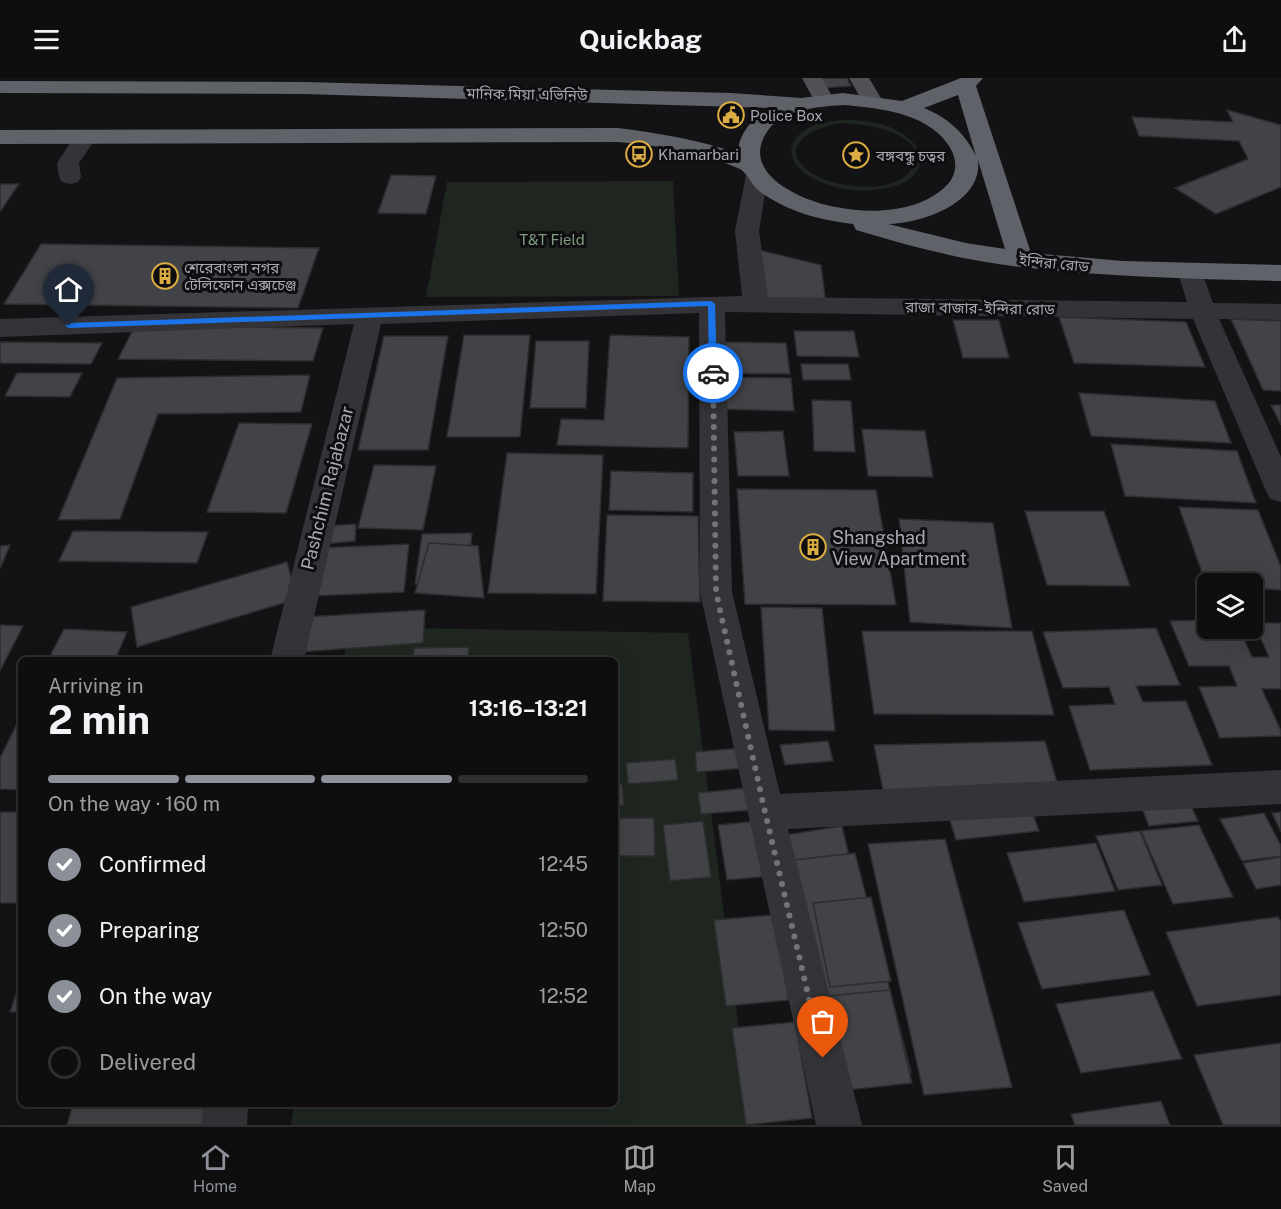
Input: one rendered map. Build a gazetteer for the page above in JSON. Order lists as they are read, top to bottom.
{
  "streets": {
    "highway": ["মানিক মিয়া এভিনিউ", "ইন্দিরা রোড"],
    "street": ["রাজা বাজার- ইন্দিরা রোড", "Pashchim Rajabazar"]
  },
  "crossings": [
    ["রাজা বাজার- ইন্দিরা রোড", "Pashchim Rajabazar"]
  ],
  "parks": ["T&T Field"],
  "places": {
    "public building": ["Police Box"],
    "bus stop": ["Khamarbari"],
    "place": ["বঙ্গবন্ধু চত্বর"],
    "building": ["শেরেবাংলা নগর টেলিফোন এক্সচেঞ্জ", "Shangshad View Apartment"]
  },
  "page": {
    "header": "Quickbag",
    "heading": ["2 min", "Arriving in", "13:16–13:21"],
    "bar": "On the way · 160 m",
    "list": [
      ["Confirmed", "12:45"],
      ["Preparing", "12:50"],
      ["On the way", "12:52"],
      "Delivered"
    ],
    "tabs": ["Home", "Map", "Saved"]
  }
}
